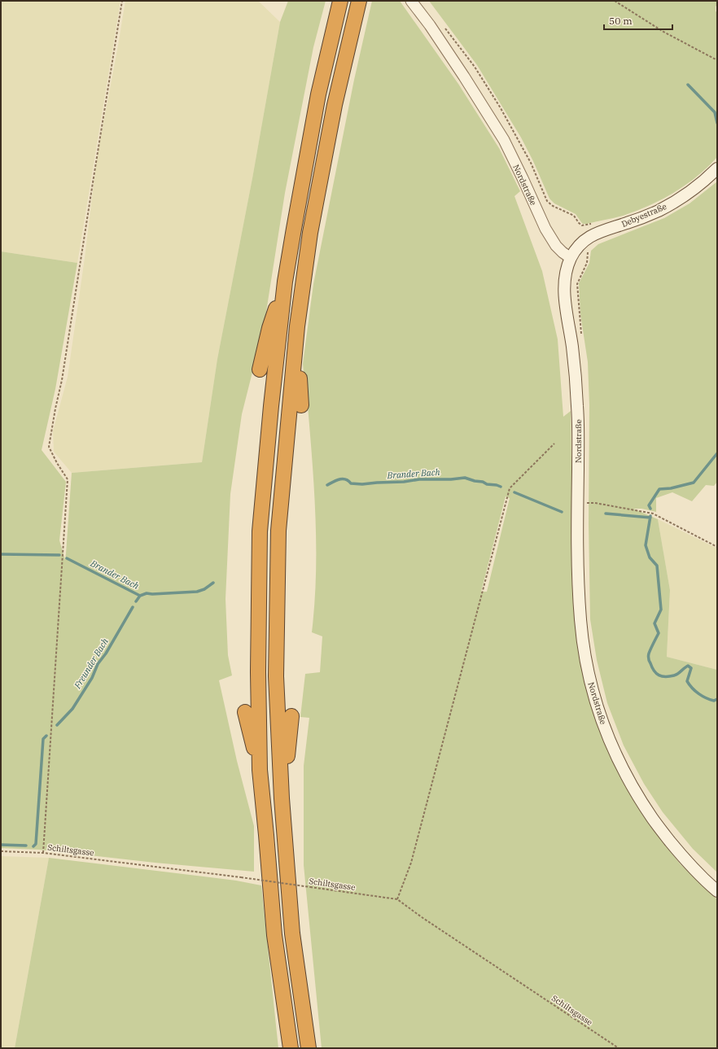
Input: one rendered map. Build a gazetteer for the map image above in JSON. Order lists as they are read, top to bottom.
{
  "streets": {
    "main road": ["Nordstraße", "Debyestraße"],
    "path": ["Schiltsgasse"]
  },
  "crossings": [
    ["Nordstraße", "Debyestraße"]
  ],
  "water": ["Brander Bach", "Freunder Bach"],
  "scale_bar": "50 m"
}
